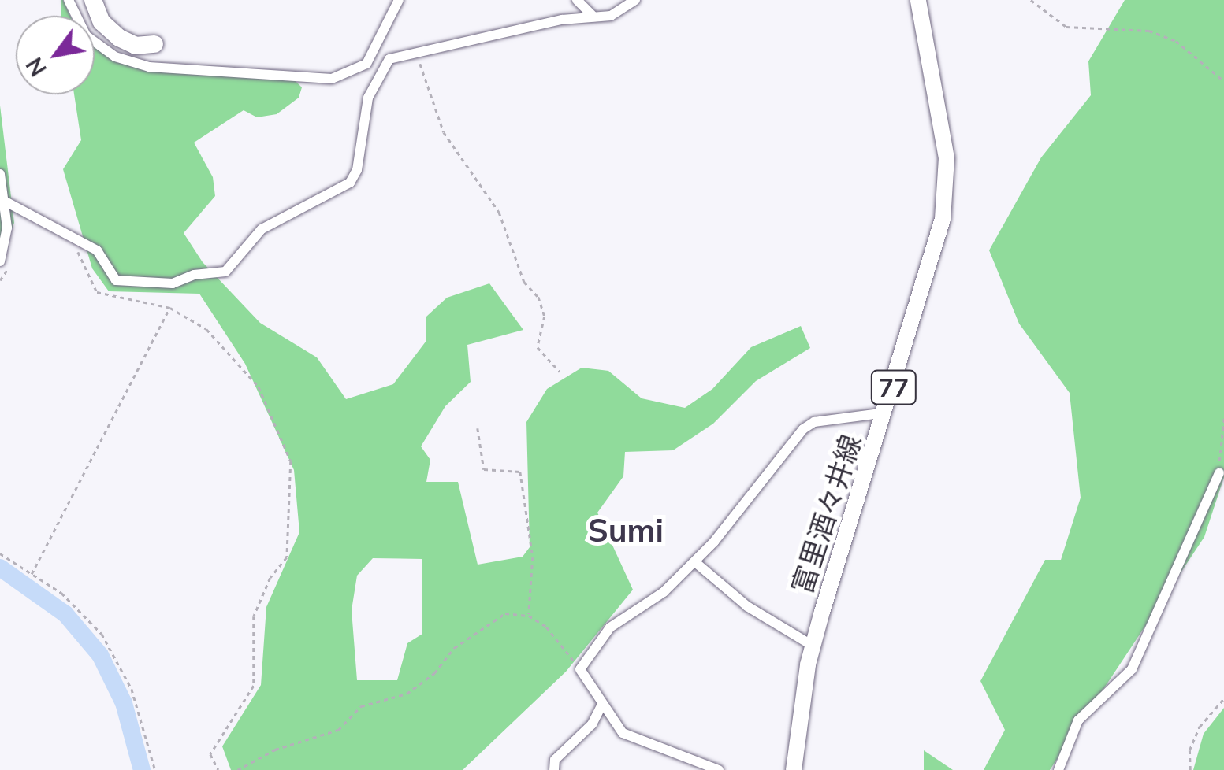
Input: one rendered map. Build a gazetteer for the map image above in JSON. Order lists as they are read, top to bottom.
{
  "streets": {
    "main road": ["77", "富里酒々井線"]
  },
  "districts": ["Sumi"],
  "north": "bottom left"
}
